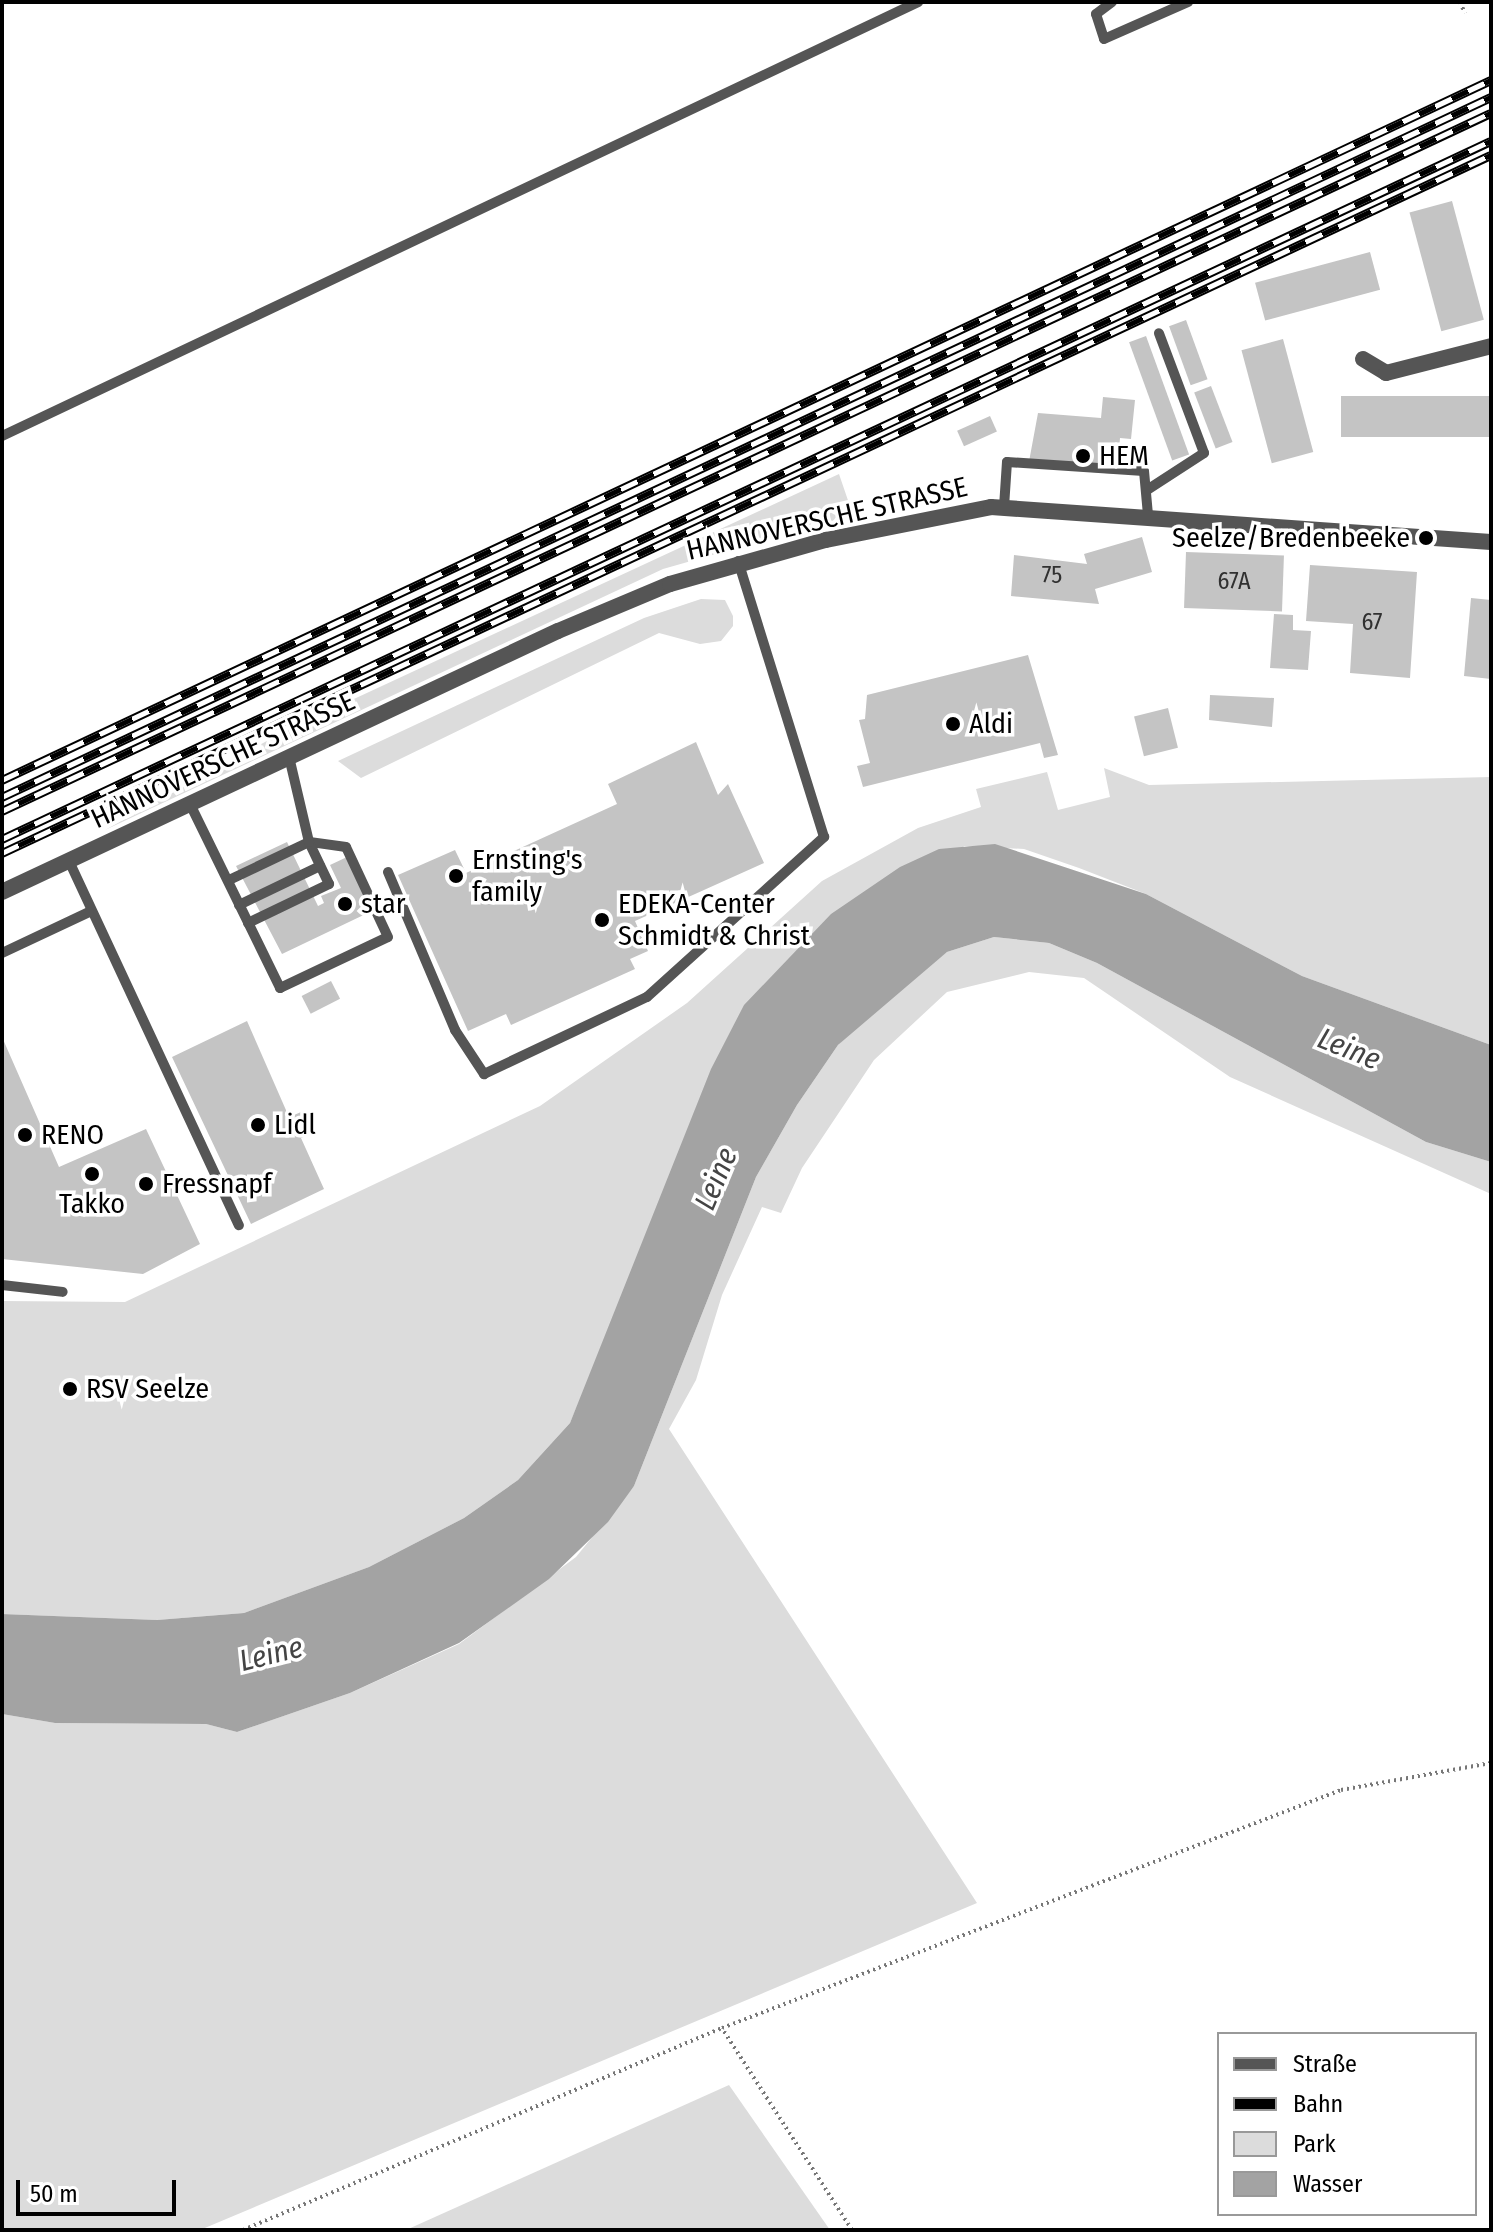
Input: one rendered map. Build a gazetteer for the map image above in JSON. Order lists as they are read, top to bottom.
{
  "streets": {
    "street": ["HANNOVERSCHE STRASSE"]
  },
  "water": ["Leine"],
  "places": [
    "HEM",
    "Seelze/Bredenbeeke",
    "Aldi",
    "Ernsting's family",
    "star",
    "EDEKA-Center Schmidt & Christ",
    "Lidl",
    "RENO",
    "Takko",
    "Fressnapf",
    "RSV Seelze"
  ],
  "house_numbers": ["75", "67A", "67"],
  "legend": [
    "Straße",
    "Bahn",
    "Park",
    "Wasser"
  ],
  "scale_bar": "50 m"
}
